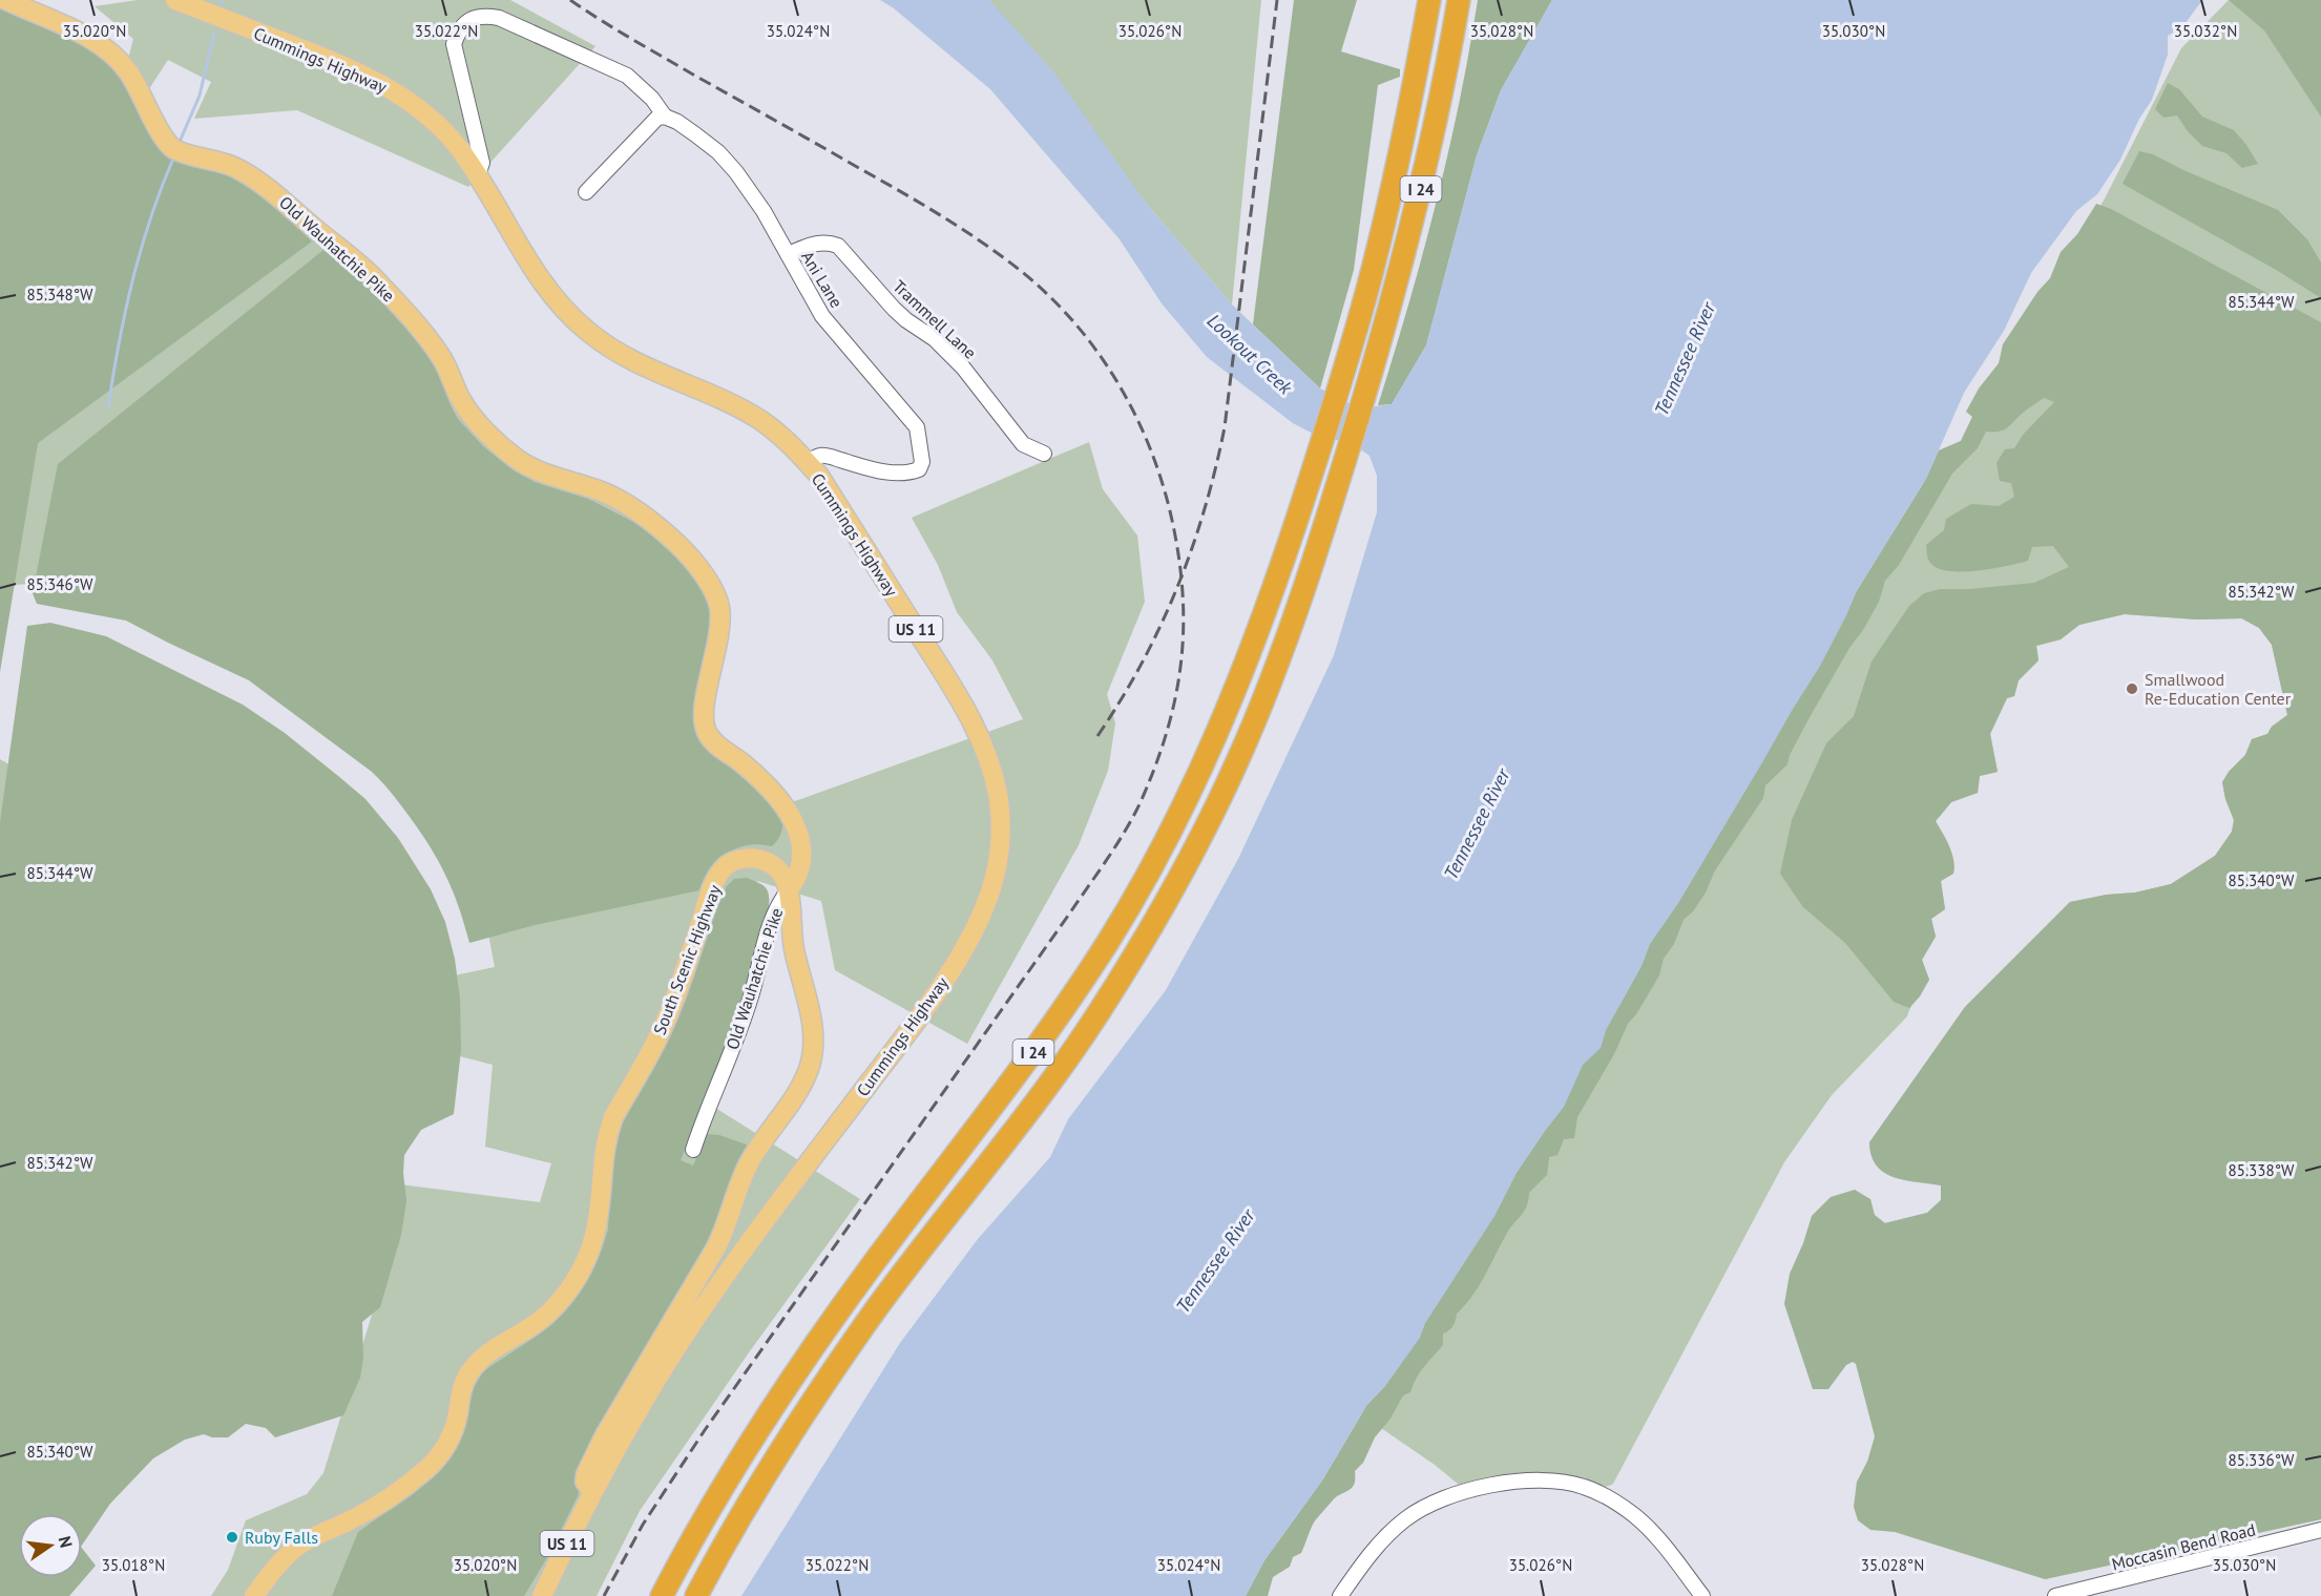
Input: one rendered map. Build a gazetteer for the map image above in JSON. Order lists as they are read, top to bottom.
{
  "streets": {
    "highway": ["I 24"],
    "main road": [
      "Cummings Highway",
      "Old Wauhatchie Pike",
      "US 11",
      "South Scenic Highway"
    ],
    "street": ["Ani Lane", "Trammell Lane", "Moccasin Bend Road"]
  },
  "crossings": [
    ["Cummings Highway", "Ani Lane"],
    ["Old Wauhatchie Pike", "South Scenic Highway"],
    ["Ani Lane", "Trammell Lane"]
  ],
  "water": ["Lookout Creek", "Tennessee River"],
  "places": ["Smallwood Re-Education Center", "Ruby Falls"],
  "north": "right",
  "coordinates": [
    "35.020°N",
    "35.022°N",
    "35.024°N",
    "35.026°N",
    "35.028°N",
    "35.030°N",
    "35.032°N",
    "85.348°W",
    "85.344°W",
    "85.346°W",
    "85.342°W",
    "85.340°W",
    "85.338°W",
    "85.336°W",
    "35.018°N"
  ]
}
